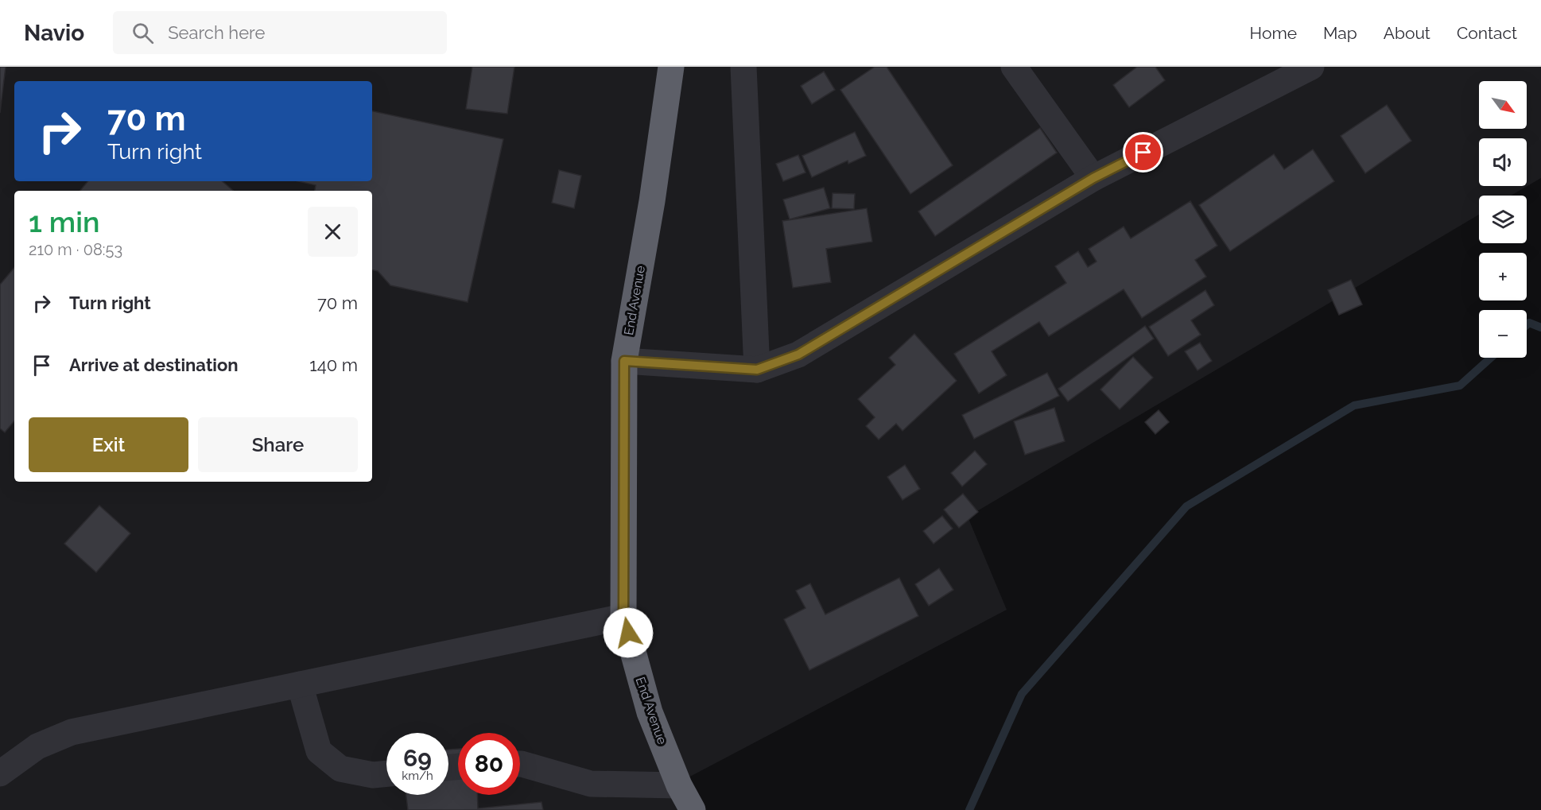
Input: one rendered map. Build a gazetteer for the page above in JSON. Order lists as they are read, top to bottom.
{
  "streets": {
    "highway": ["End Avenue"]
  },
  "north": "bottom right",
  "page": {
    "header": "Navio",
    "search": "Search here",
    "nav": [
      "Home",
      "Map",
      "About",
      "Contact"
    ],
    "map_buttons": ["+", "−"],
    "turn": ["70 m", "Turn right"],
    "heading": ["1 min", "210 m · 08:53"],
    "list": [
      {
        "name": "Turn right",
        "value": "70 m"
      },
      {
        "name": "Arrive at destination",
        "value": "140 m"
      }
    ],
    "buttons": ["Exit", "Share"],
    "speed": "69 km/h",
    "limit": "80"
  }
}
